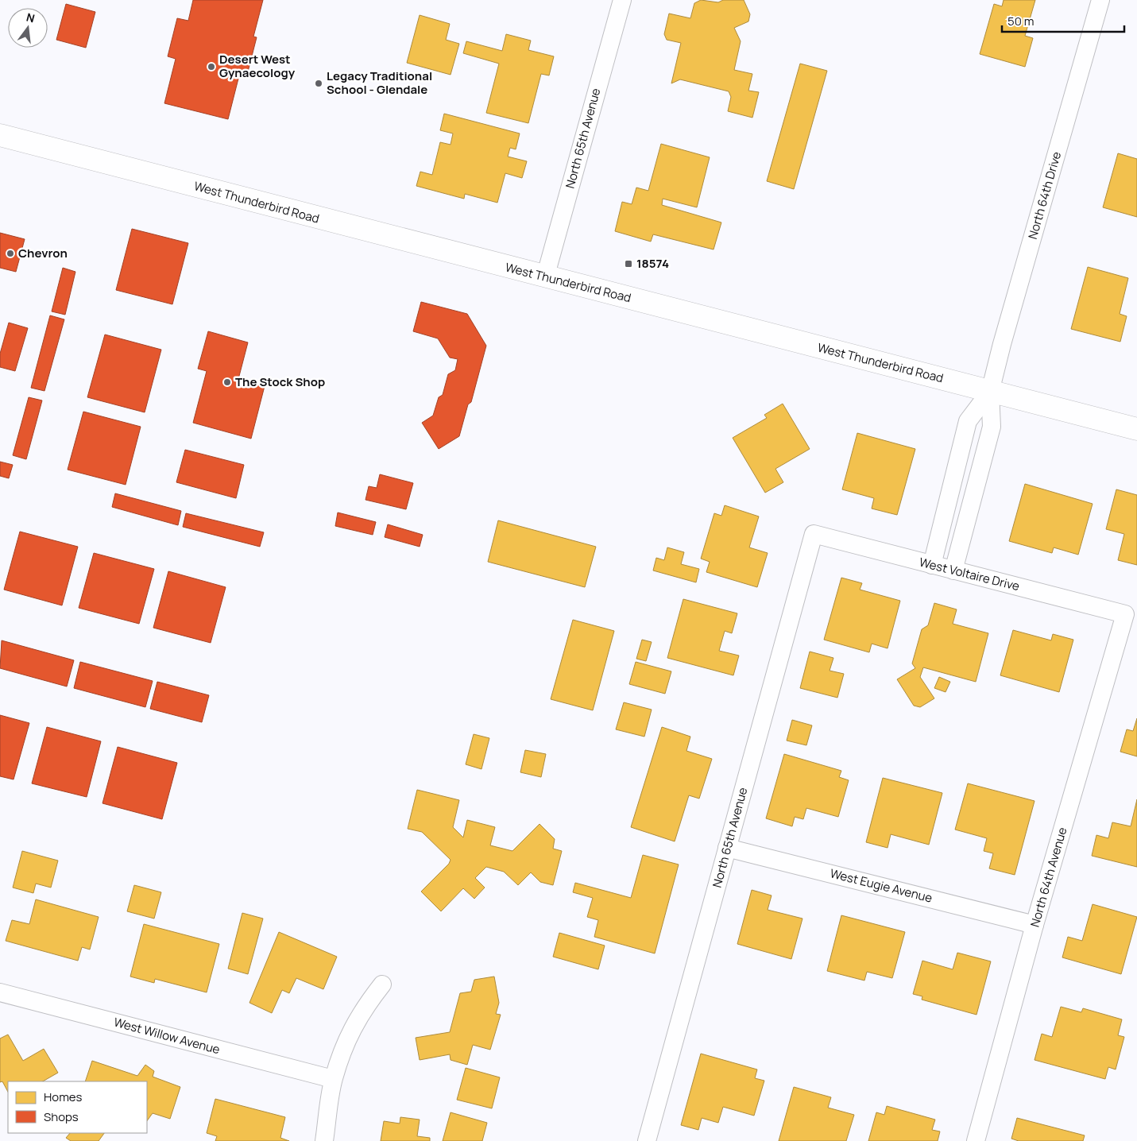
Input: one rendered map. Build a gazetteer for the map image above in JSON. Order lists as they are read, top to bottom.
{
  "streets": {
    "main road": ["West Thunderbird Road"],
    "street": [
      "North 65th Avenue",
      "North 64th Drive",
      "West Voltaire Drive",
      "North 64th Avenue",
      "West Eugie Avenue",
      "West Willow Avenue"
    ]
  },
  "crossings": [
    ["North 65th Avenue", "West Thunderbird Road"],
    ["North 65th Avenue", "West Voltaire Drive"],
    ["North 65th Avenue", "West Eugie Avenue"],
    ["North 64th Drive", "West Thunderbird Road"],
    ["North 64th Drive", "West Voltaire Drive"],
    ["West Voltaire Drive", "North 64th Avenue"],
    ["North 64th Avenue", "West Eugie Avenue"]
  ],
  "places": {
    "other": [
      "Desert West Gynaecology",
      "Legacy Traditional School - Glendale",
      "Chevron",
      "The Stock Shop"
    ],
    "transit": ["18574"]
  },
  "legend": ["Homes", "Shops"],
  "scale_bar": "50 m",
  "north": "top"
}
